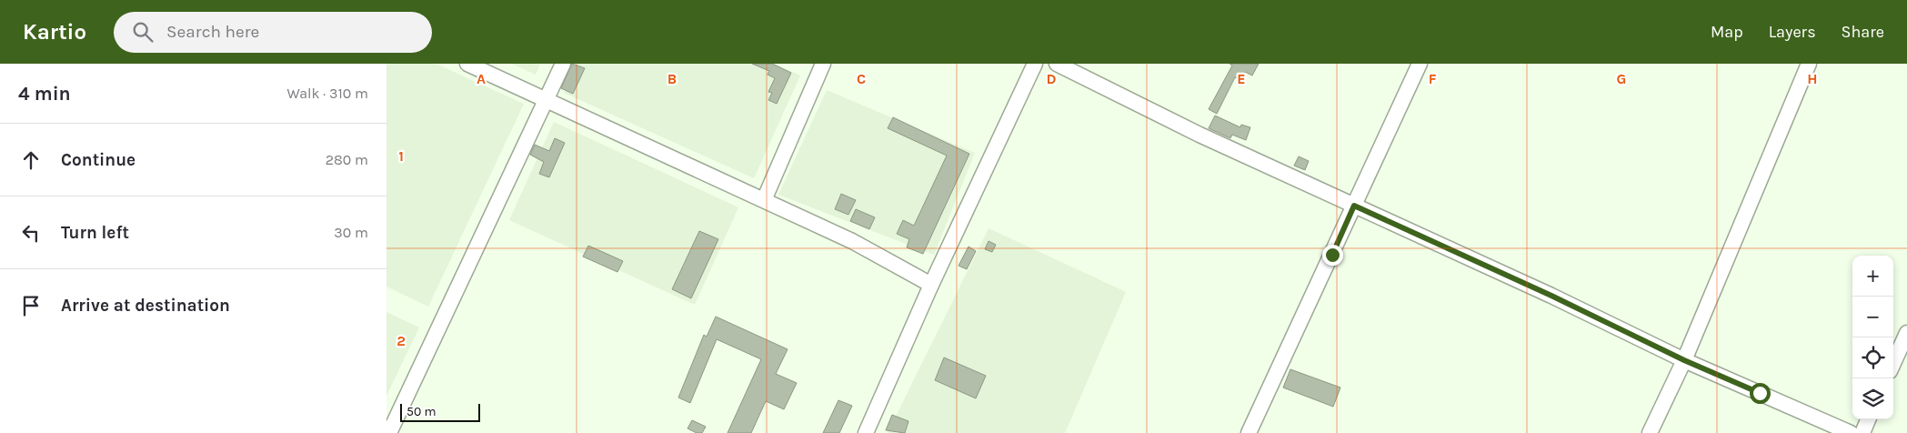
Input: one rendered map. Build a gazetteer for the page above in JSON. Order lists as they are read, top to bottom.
{
  "scale_bar": "50 m",
  "page": {
    "header": "Kartio",
    "search": "Search here",
    "nav": ["Map", "Layers", "Share"],
    "heading": ["4 min", "Walk · 310 m"],
    "list": [
      ["Continue", "280 m"],
      ["Turn left", "30 m"],
      "Arrive at destination"
    ],
    "map_buttons": ["+", "−"],
    "scale": "50 m"
  },
  "grid": {
    "columns": [
      "A",
      "B",
      "C",
      "D",
      "E",
      "F",
      "G",
      "H"
    ],
    "rows": ["1", "2"]
  }
}
